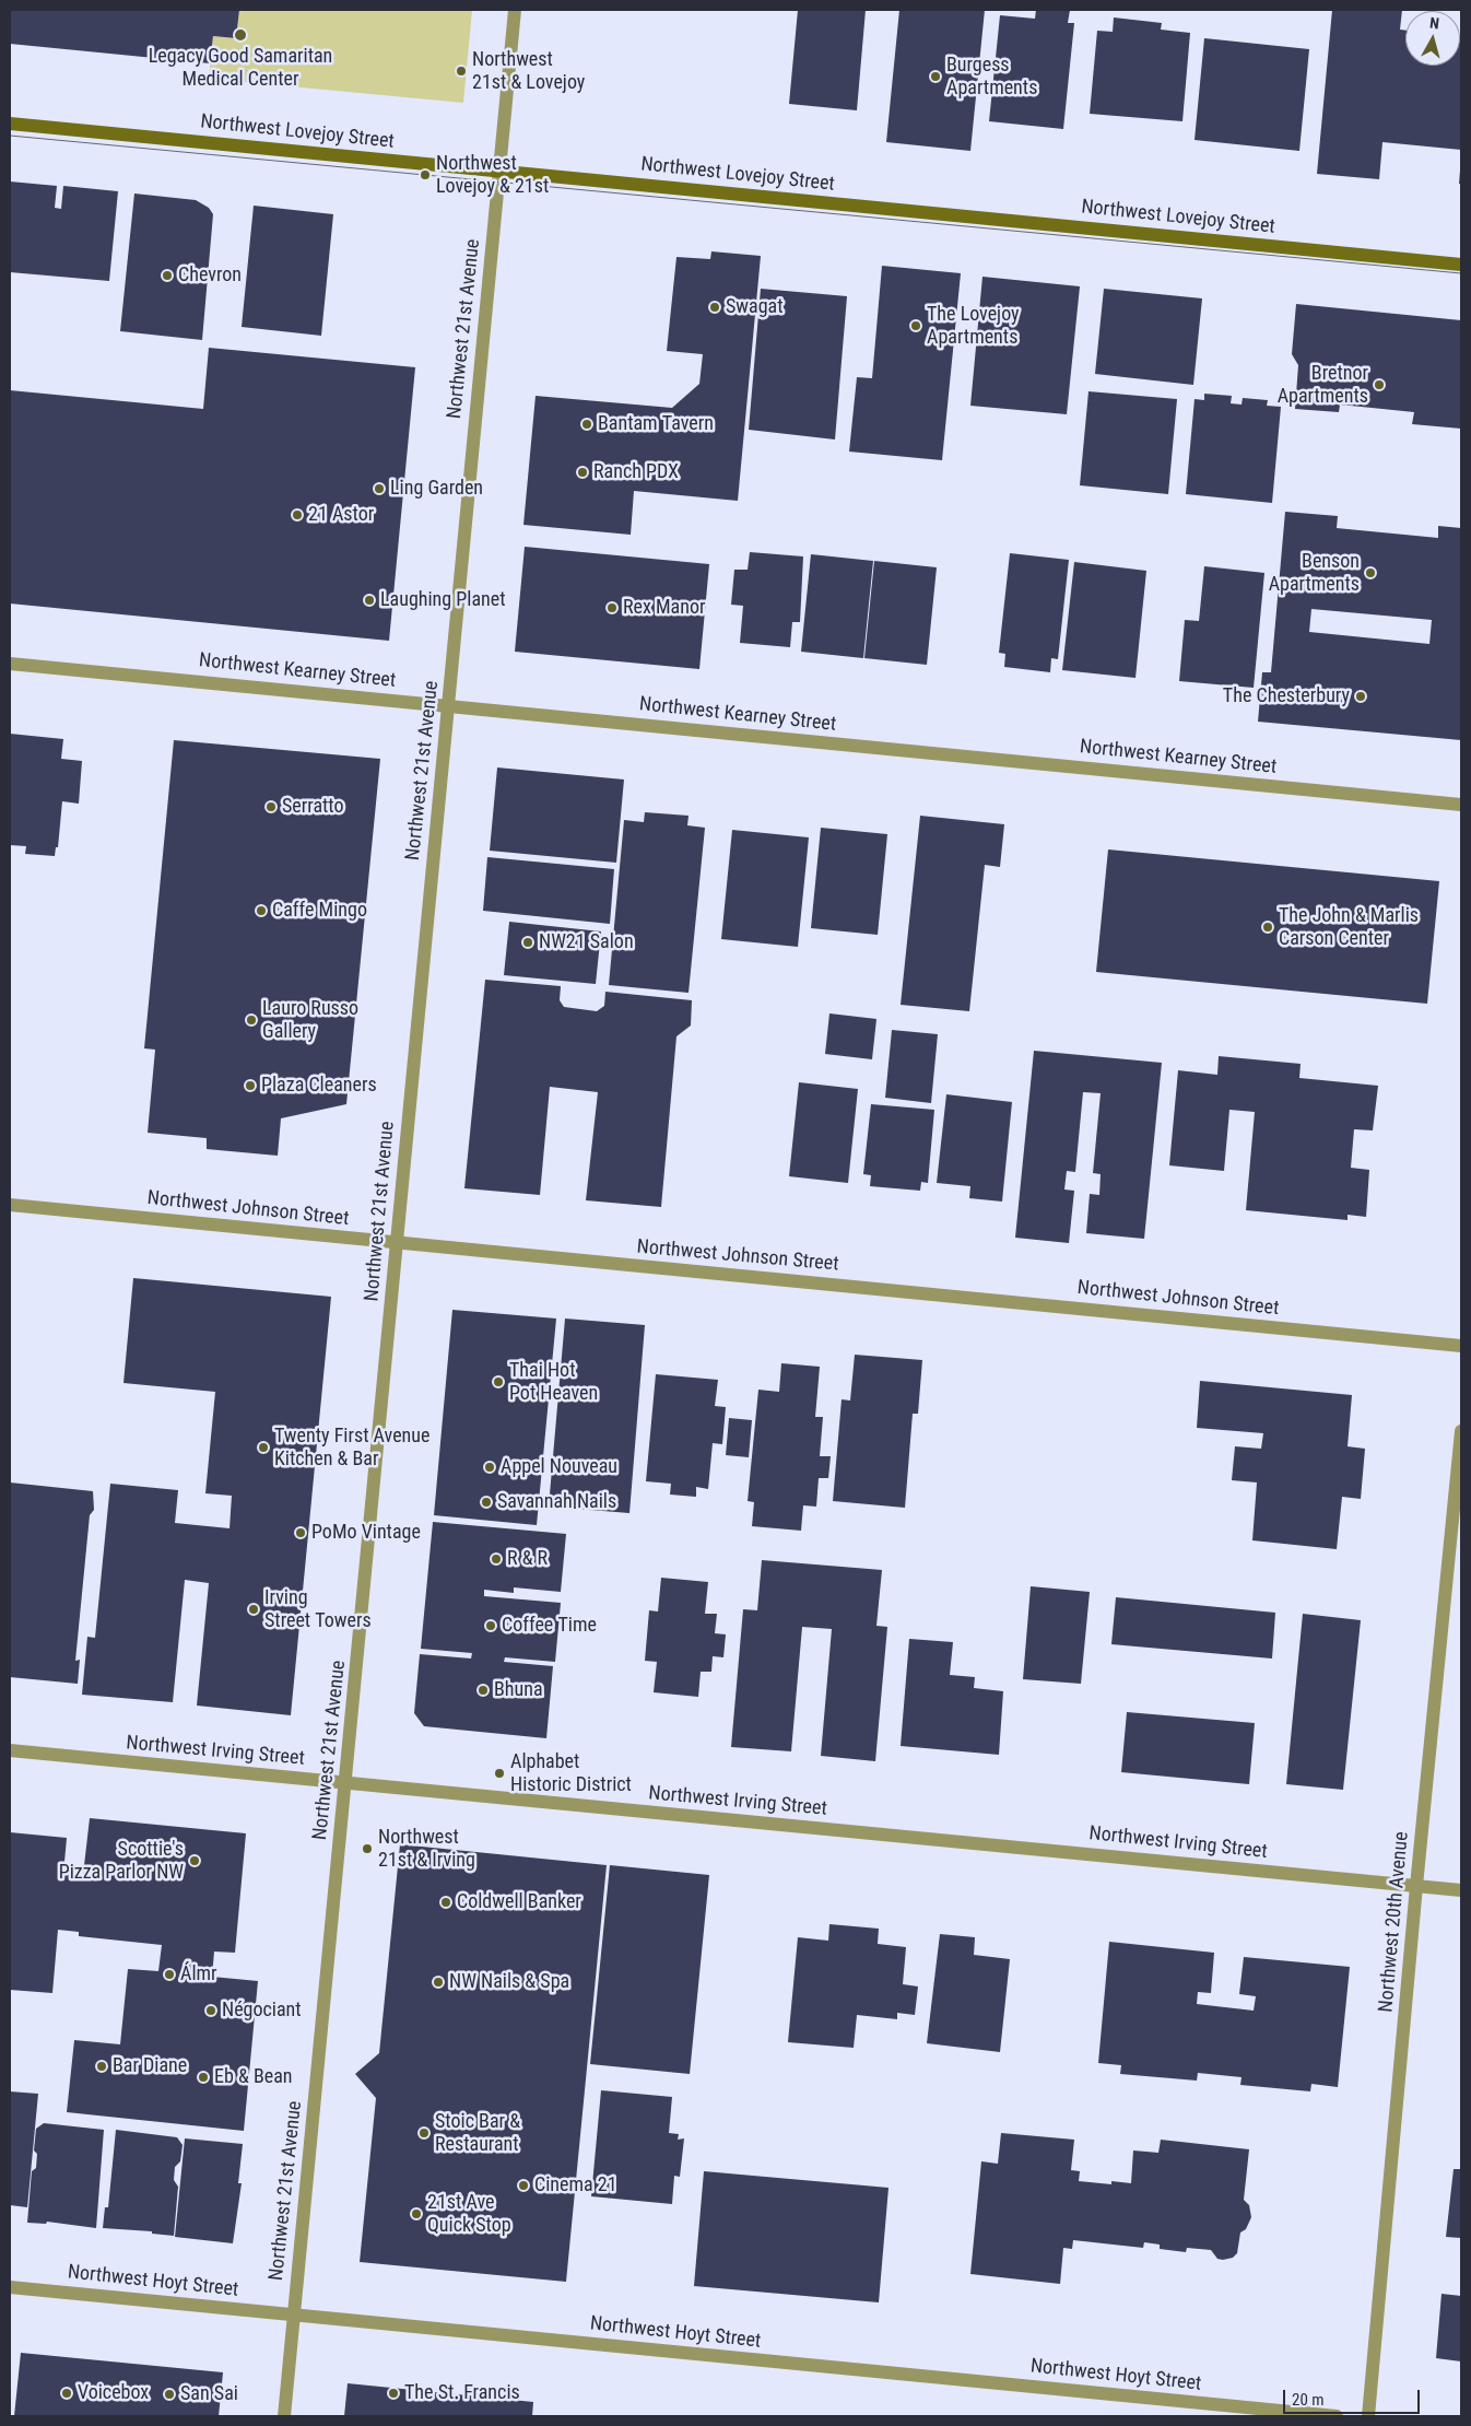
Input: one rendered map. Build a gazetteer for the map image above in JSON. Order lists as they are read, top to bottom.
{
  "streets": {
    "main road": ["Northwest Lovejoy Street"],
    "street": [
      "Northwest 21st Avenue",
      "Northwest Kearney Street",
      "Northwest Johnson Street",
      "Northwest Irving Street",
      "Northwest 20th Avenue",
      "Northwest Hoyt Street"
    ]
  },
  "crossings": [
    ["Northwest Lovejoy Street", "Northwest 21st Avenue"],
    ["Northwest 21st Avenue", "Northwest Kearney Street"],
    ["Northwest 21st Avenue", "Northwest Johnson Street"],
    ["Northwest 21st Avenue", "Northwest Irving Street"],
    ["Northwest 21st Avenue", "Northwest Hoyt Street"],
    ["Northwest Irving Street", "Northwest 20th Avenue"]
  ],
  "places": [
    "Legacy Good Samaritan Medical Center",
    "Northwest 21st & Lovejoy",
    "Burgess Apartments",
    "Northwest Lovejoy & 21st",
    "Chevron",
    "Swagat",
    "The Lovejoy Apartments",
    "Bretnor Apartments",
    "Bantam Tavern",
    "Ranch PDX",
    "Ling Garden",
    "21 Astor",
    "Benson Apartments",
    "Laughing Planet",
    "Rex Manor",
    "The Chesterbury",
    "Serratto",
    "Caffe Mingo",
    "The John & Marlis Carson Center",
    "NW21 Salon",
    "Lauro Russo Gallery",
    "Plaza Cleaners",
    "Thai Hot Pot Heaven",
    "Twenty First Avenue Kitchen & Bar",
    "Appel Nouveau",
    "Savannah Nails",
    "PoMo Vintage",
    "R & R",
    "Irving Street Towers",
    "Coffee Time",
    "Bhuna",
    "Alphabet Historic District",
    "Northwest 21st & Irving",
    "Scottie's Pizza Parlor NW",
    "Coldwell Banker",
    "Álmr",
    "NW Nails & Spa",
    "Négociant",
    "Bar Diane",
    "Eb & Bean",
    "Stoic Bar & Restaurant",
    "Cinema 21",
    "21st Ave Quick Stop",
    "Voicebox",
    "The St. Francis",
    "San Sai"
  ],
  "scale_bar": "20 m",
  "north": "top"
}
